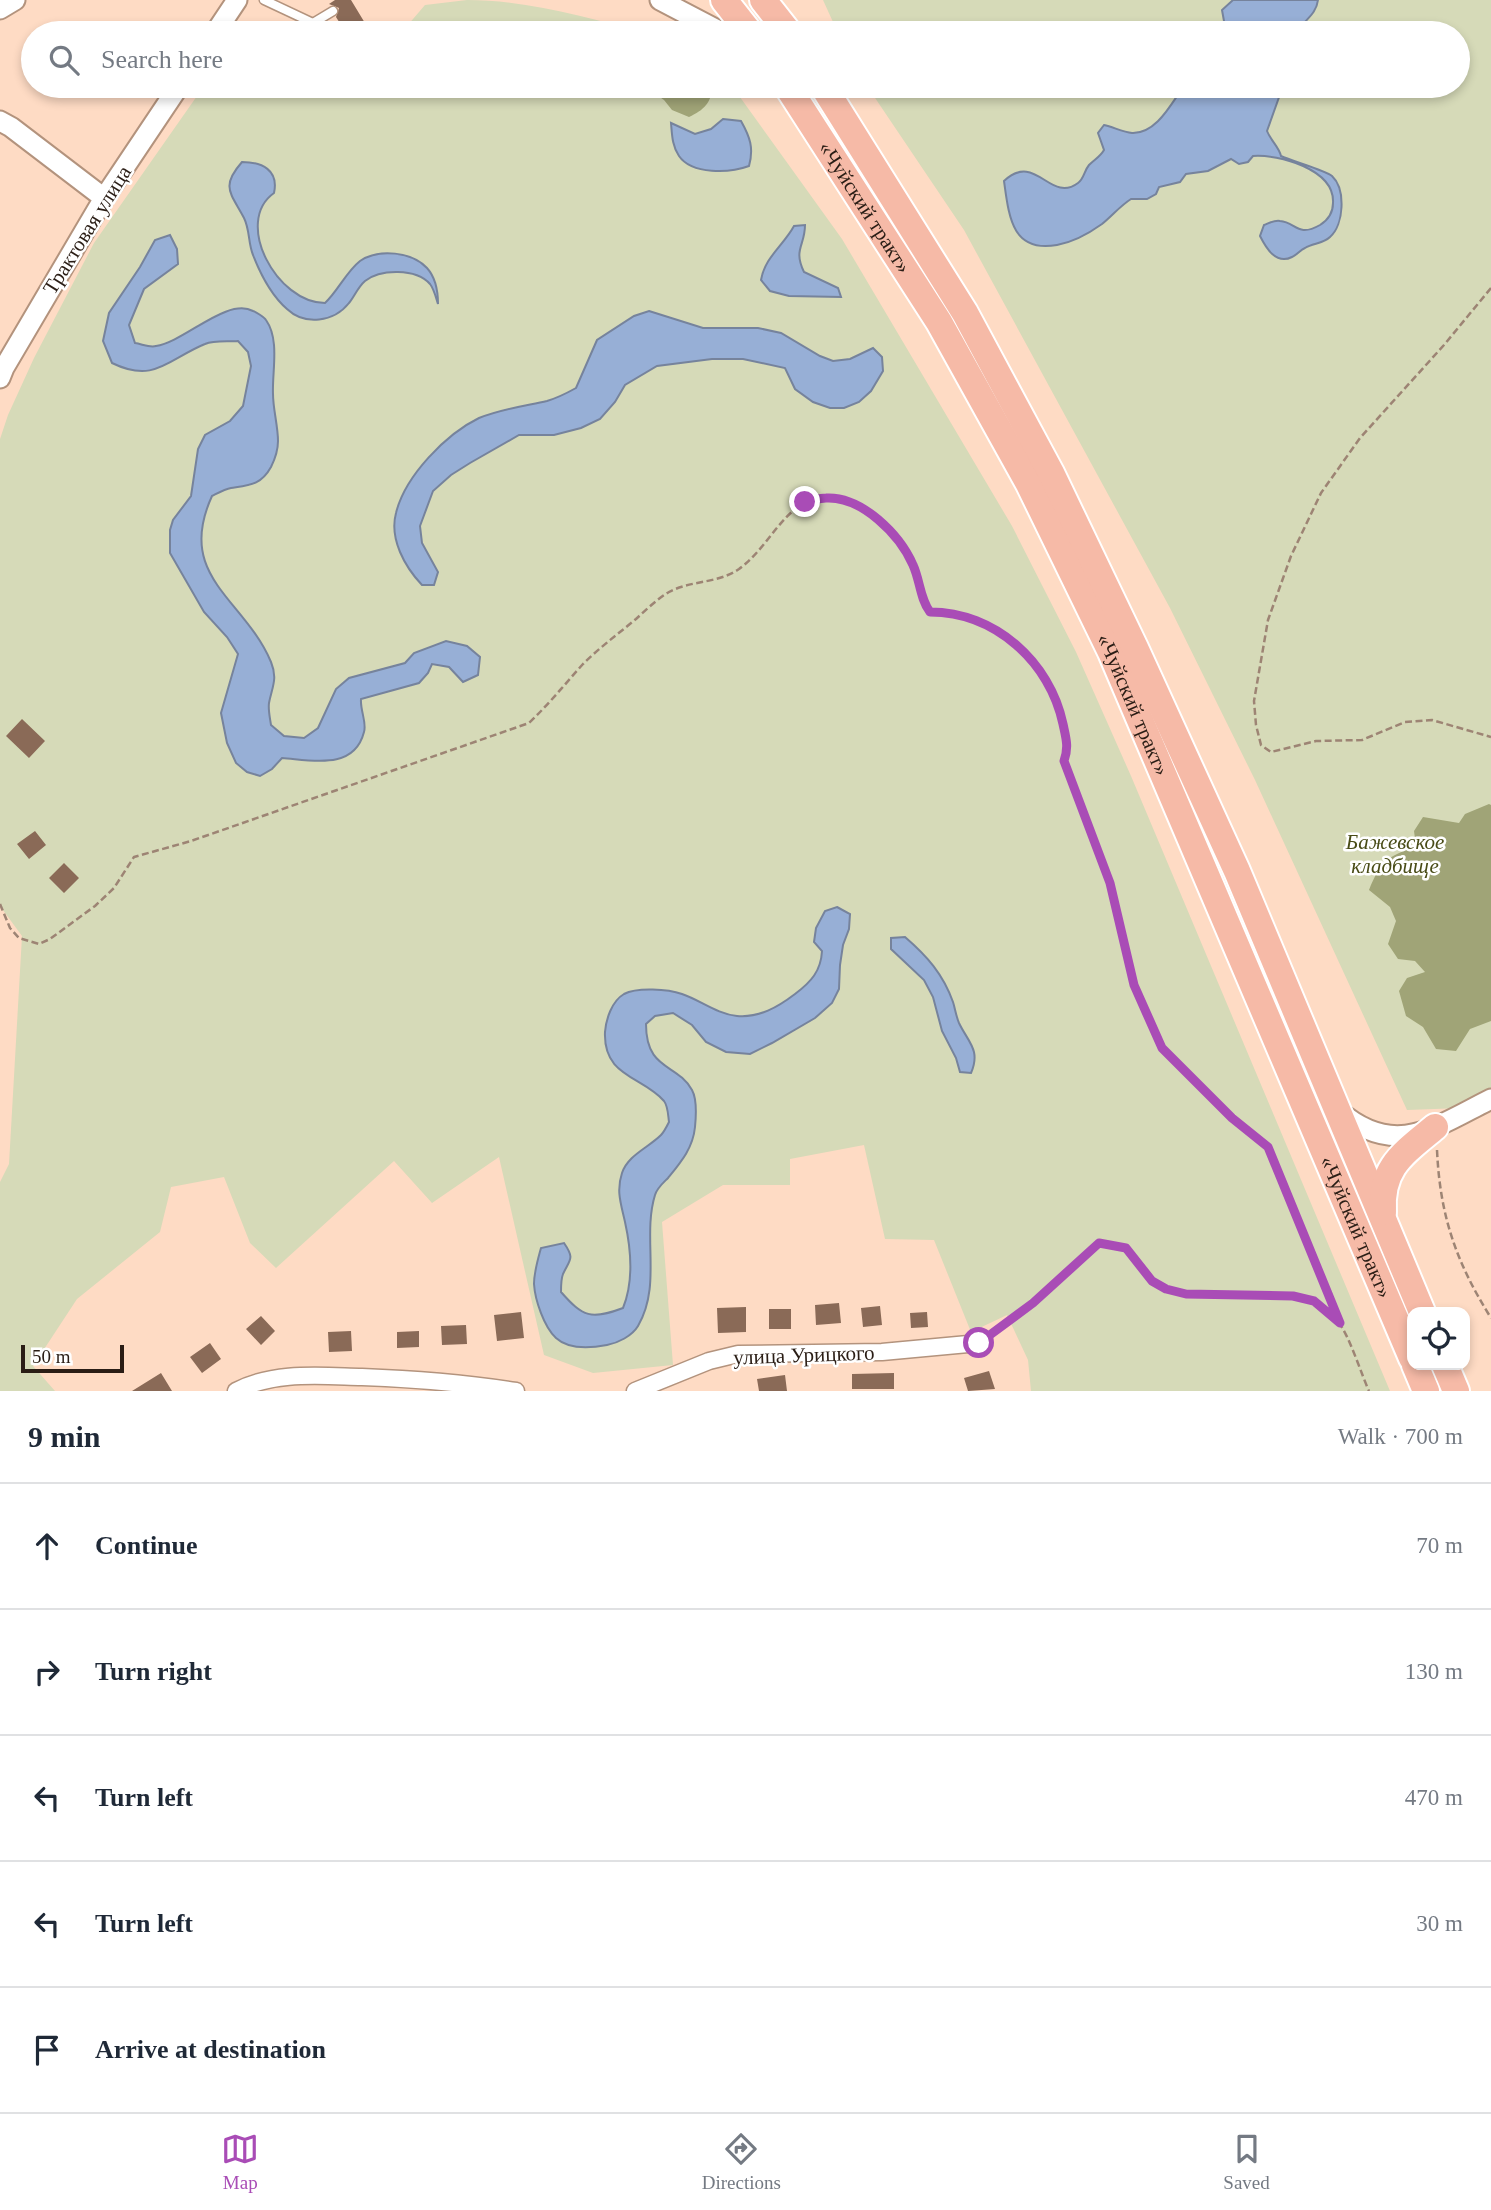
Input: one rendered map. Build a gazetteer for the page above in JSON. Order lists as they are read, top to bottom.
{
  "streets": {
    "highway": ["«Чуйский тракт»"],
    "street": ["Трактовая улица", "улица Урицкого"]
  },
  "parks": ["Бажевское кладбище"],
  "scale_bar": "50 m",
  "page": {
    "search": "Search here",
    "scale": "50 m",
    "heading": ["9 min", "Walk · 700 m"],
    "list": [
      ["Continue", "70 m"],
      ["Turn right", "130 m"],
      ["Turn left", "470 m"],
      ["Turn left", "30 m"],
      "Arrive at destination"
    ],
    "nav": ["Map", "Directions", "Saved"]
  }
}
